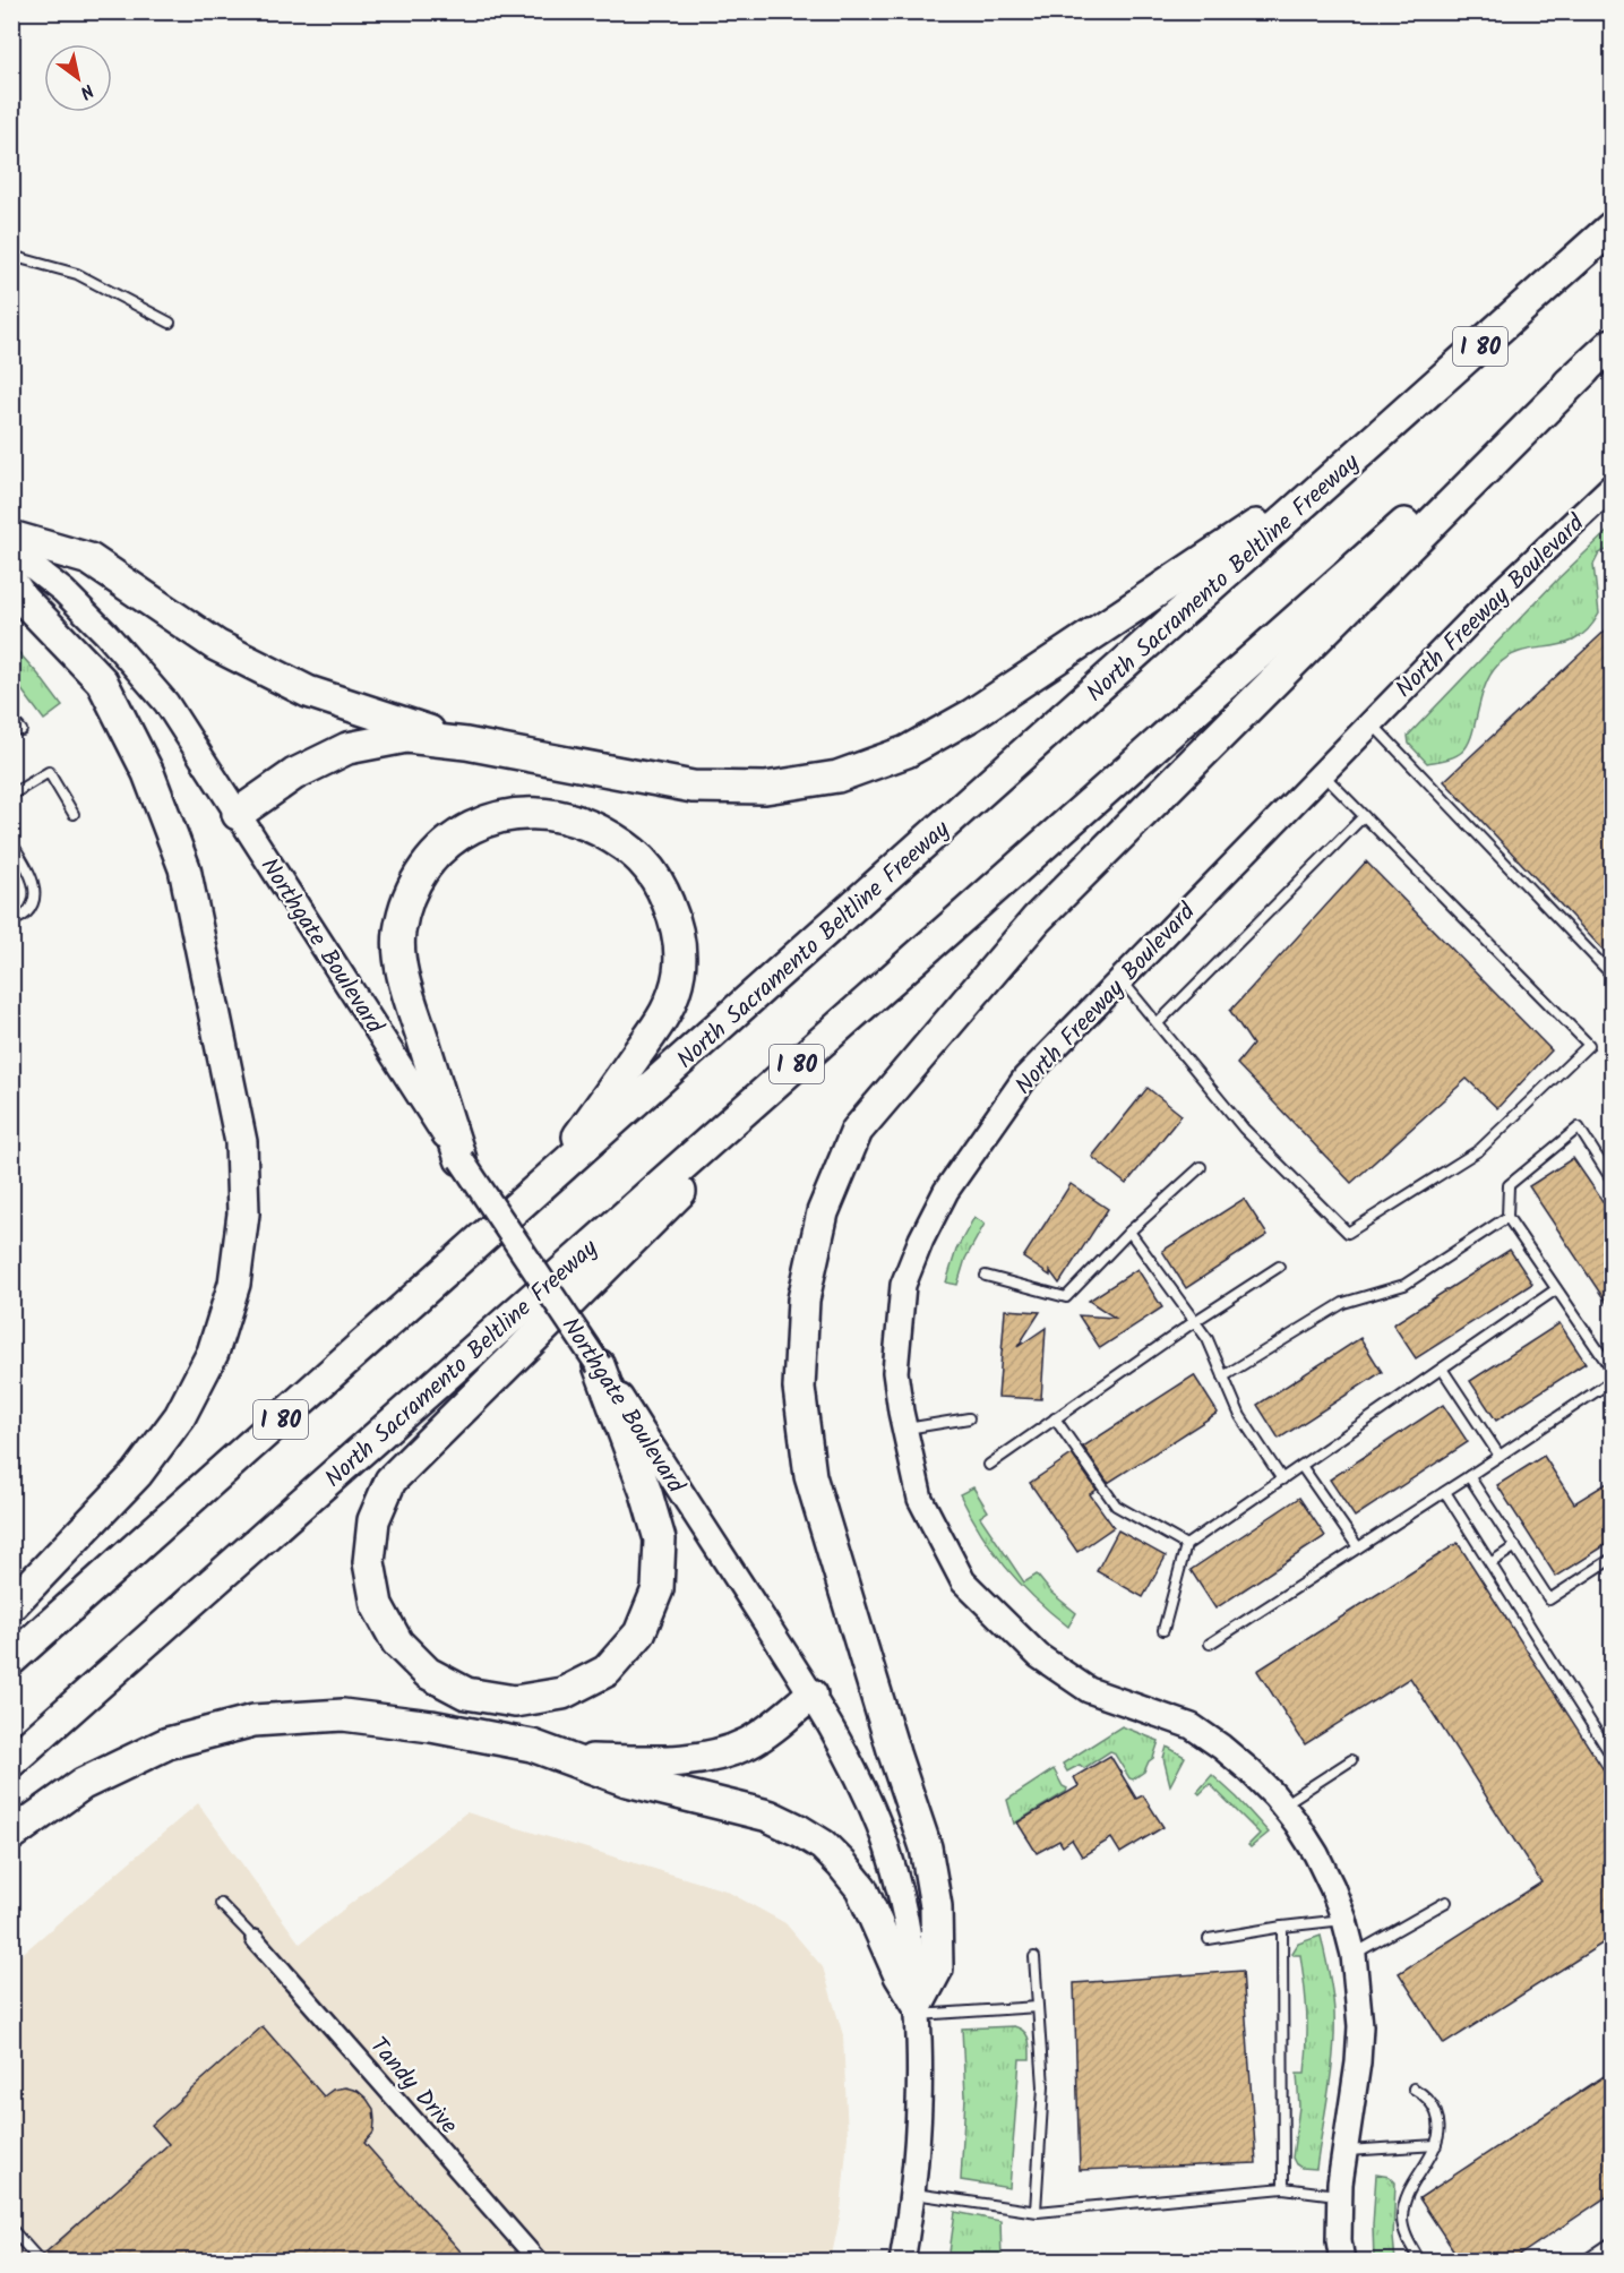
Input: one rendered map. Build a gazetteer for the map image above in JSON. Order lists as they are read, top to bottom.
{
  "streets": {
    "highway": ["I 80", "North Sacramento Beltline Freeway"],
    "street": ["North Freeway Boulevard", "Northgate Boulevard", "Tandy Drive"]
  },
  "north": "bottom right"
}
